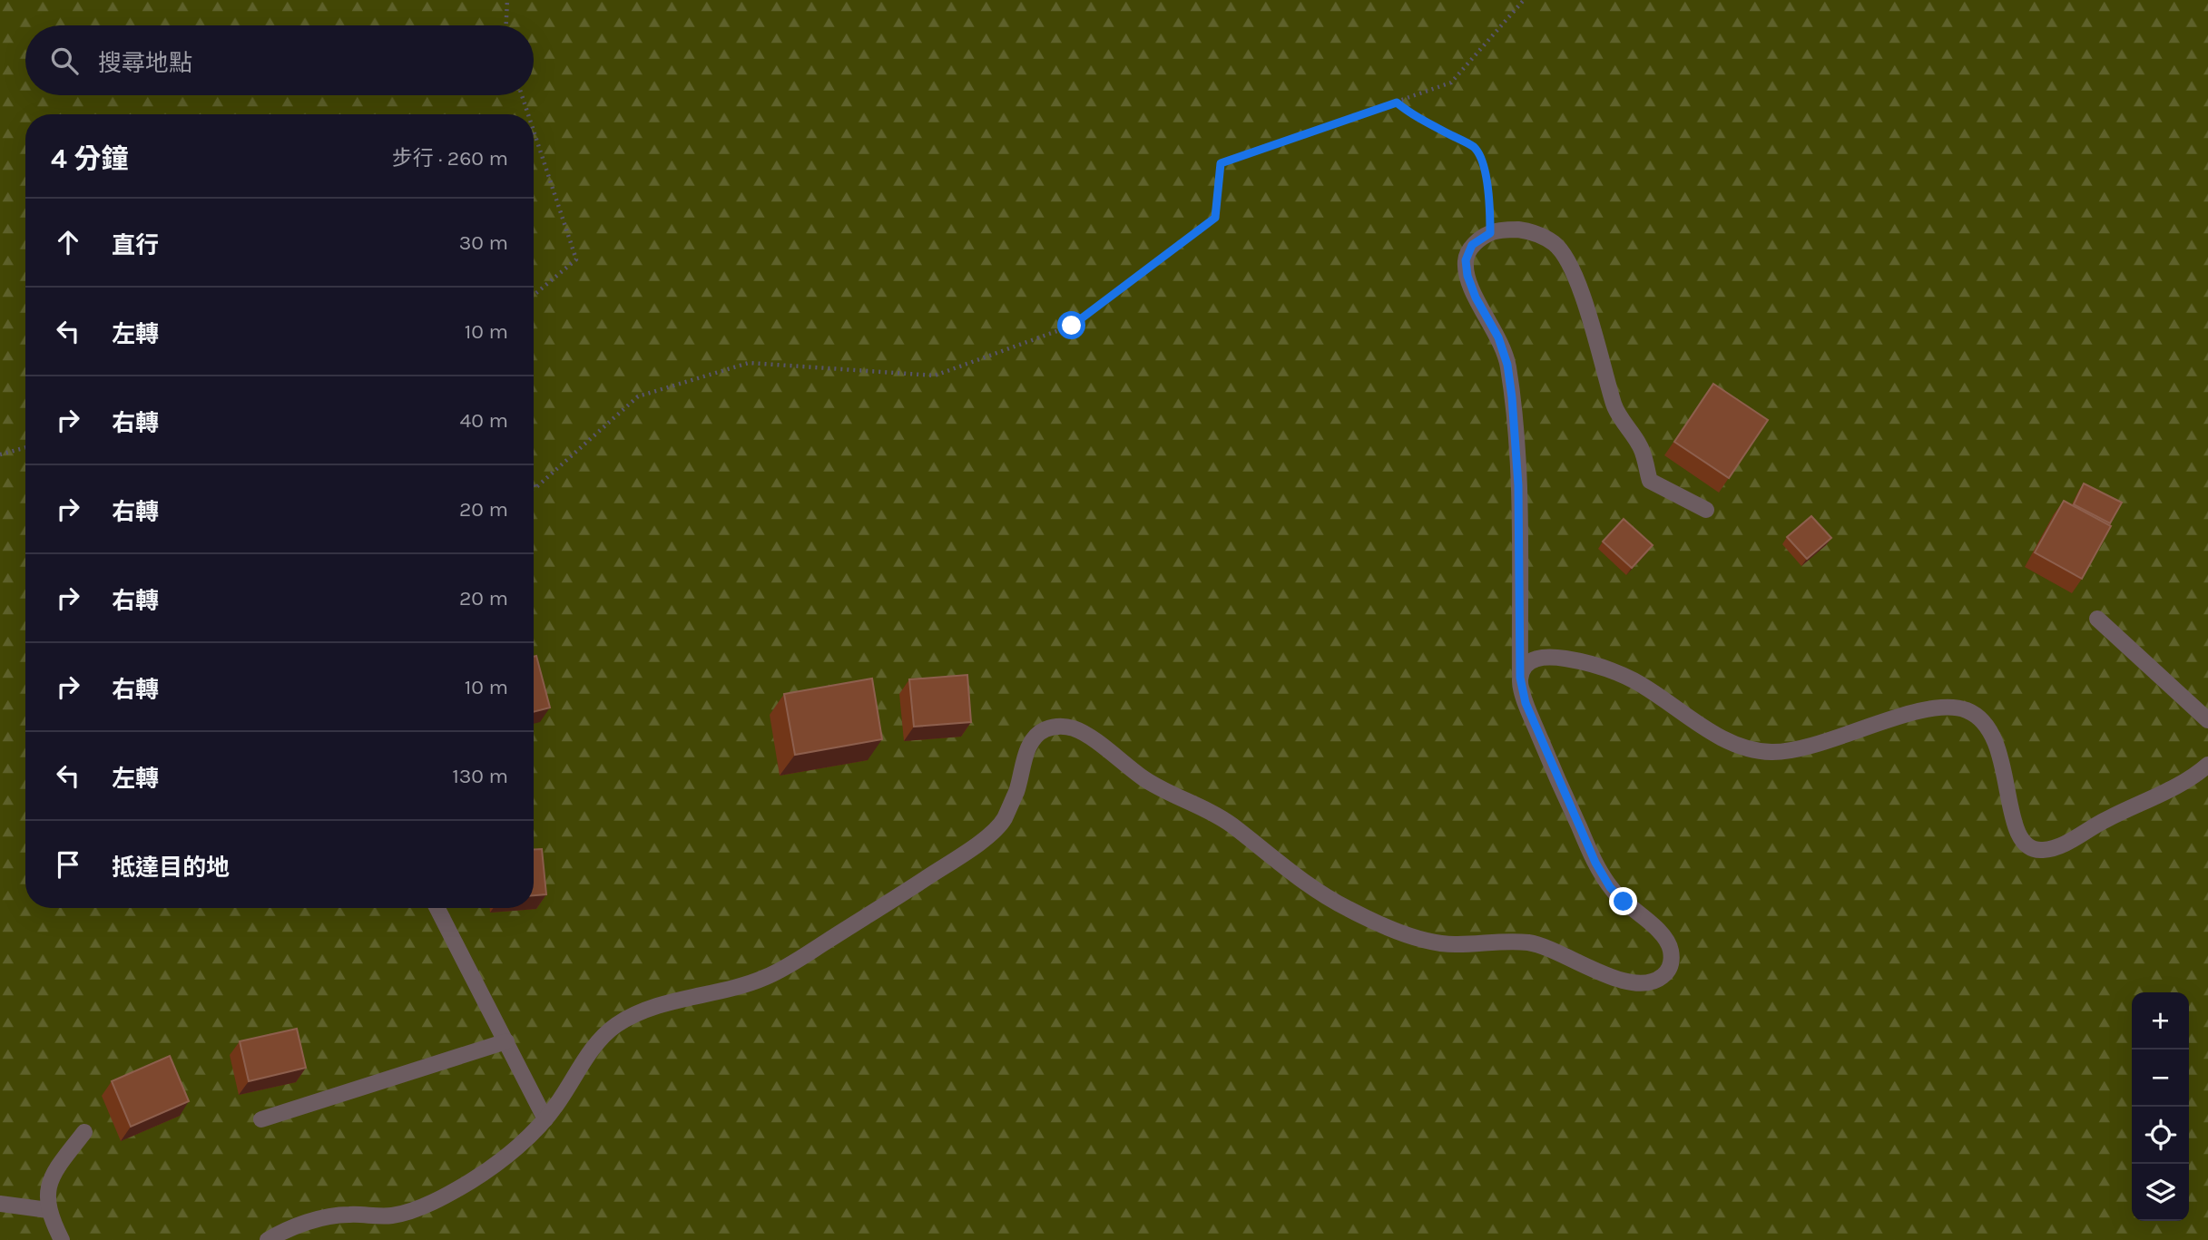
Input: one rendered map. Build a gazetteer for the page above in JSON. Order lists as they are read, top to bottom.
{
  "page": {
    "search": "搜尋地點",
    "heading": ["4 分鐘", "步行 · 260 m"],
    "list": [
      ["直行", "30 m"],
      ["左轉", "10 m"],
      ["右轉", "40 m"],
      ["右轉", "20 m"],
      ["右轉", "20 m"],
      ["右轉", "10 m"],
      ["左轉", "130 m"],
      "抵達目的地"
    ],
    "map_buttons": ["+", "−"]
  }
}
